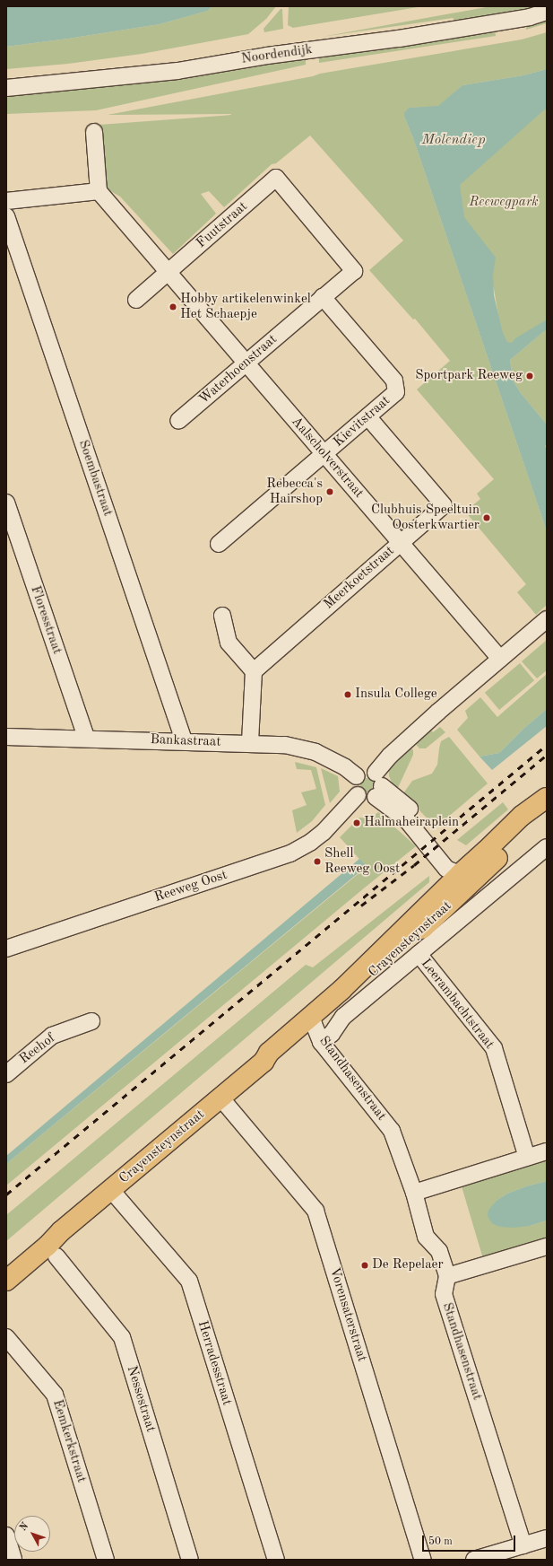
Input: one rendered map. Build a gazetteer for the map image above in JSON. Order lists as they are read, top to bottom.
{
  "streets": {
    "main road": ["Crayensteynstraat"],
    "street": [
      "Noordendijk",
      "Fuutstraat",
      "Waterhoenstraat",
      "Kievitstraat",
      "Aalscholverstraat",
      "Soembastraat",
      "Meerkoetstraat",
      "Floresstraat",
      "Bankastraat",
      "Reeweg Oost",
      "Leerambachtstraat",
      "Reehof",
      "Standhasenstraat",
      "Vorensaterstraat",
      "Herradesstraat",
      "Nessestraat",
      "Eemkerkstraat"
    ]
  },
  "crossings": [
    ["Fuutstraat", "Waterhoenstraat"],
    ["Fuutstraat", "Aalscholverstraat"],
    ["Waterhoenstraat", "Kievitstraat"],
    ["Waterhoenstraat", "Aalscholverstraat"],
    ["Kievitstraat", "Aalscholverstraat"],
    ["Kievitstraat", "Meerkoetstraat"],
    ["Aalscholverstraat", "Meerkoetstraat"],
    ["Soembastraat", "Bankastraat"],
    ["Floresstraat", "Bankastraat"],
    ["Crayensteynstraat", "Leerambachtstraat"],
    ["Crayensteynstraat", "Standhasenstraat"],
    ["Crayensteynstraat", "Vorensaterstraat"],
    ["Crayensteynstraat", "Herradesstraat"]
  ],
  "water": ["Molendiep"],
  "parks": ["Reewegpark"],
  "places": [
    "Hobby artikelenwinkel Het Schaepje",
    "Sportpark Reeweg",
    "Rebecca's Hairshop",
    "Clubhuis Speeltuin Oosterkwartier",
    "Insula College",
    "Halmaheiraplein",
    "Shell Reeweg Oost",
    "De Repelaer"
  ],
  "scale_bar": "50 m",
  "north": "top left"
}
